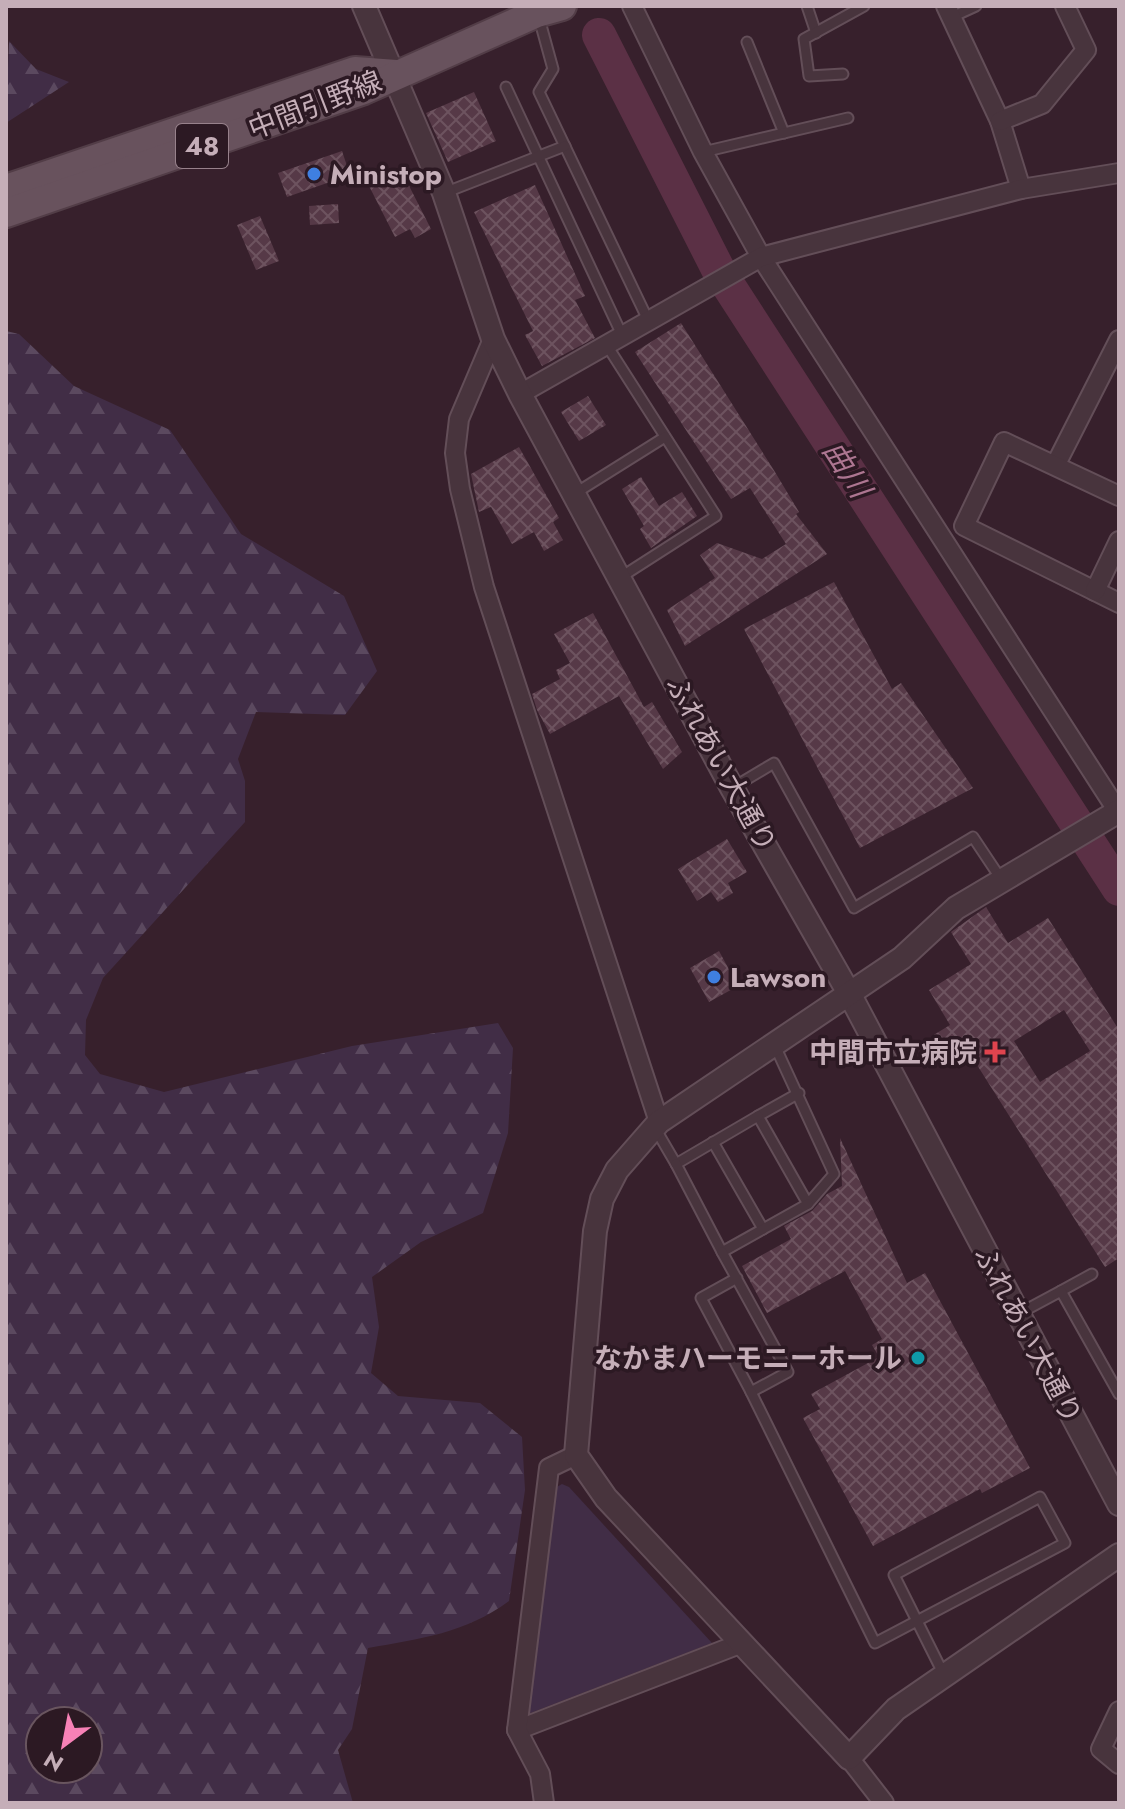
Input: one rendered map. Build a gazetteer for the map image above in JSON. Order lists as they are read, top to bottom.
{
  "streets": {
    "main road": ["中間引野線", "48"],
    "street": ["ふれあい大通り"]
  },
  "crossings": [
    ["中間引野線", "ふれあい大通り"]
  ],
  "water": ["曲川"],
  "places": {
    "other": ["Ministop", "Lawson", "なかまハーモニーホール"],
    "health": ["中間市立病院"]
  },
  "north": "bottom left"
}
